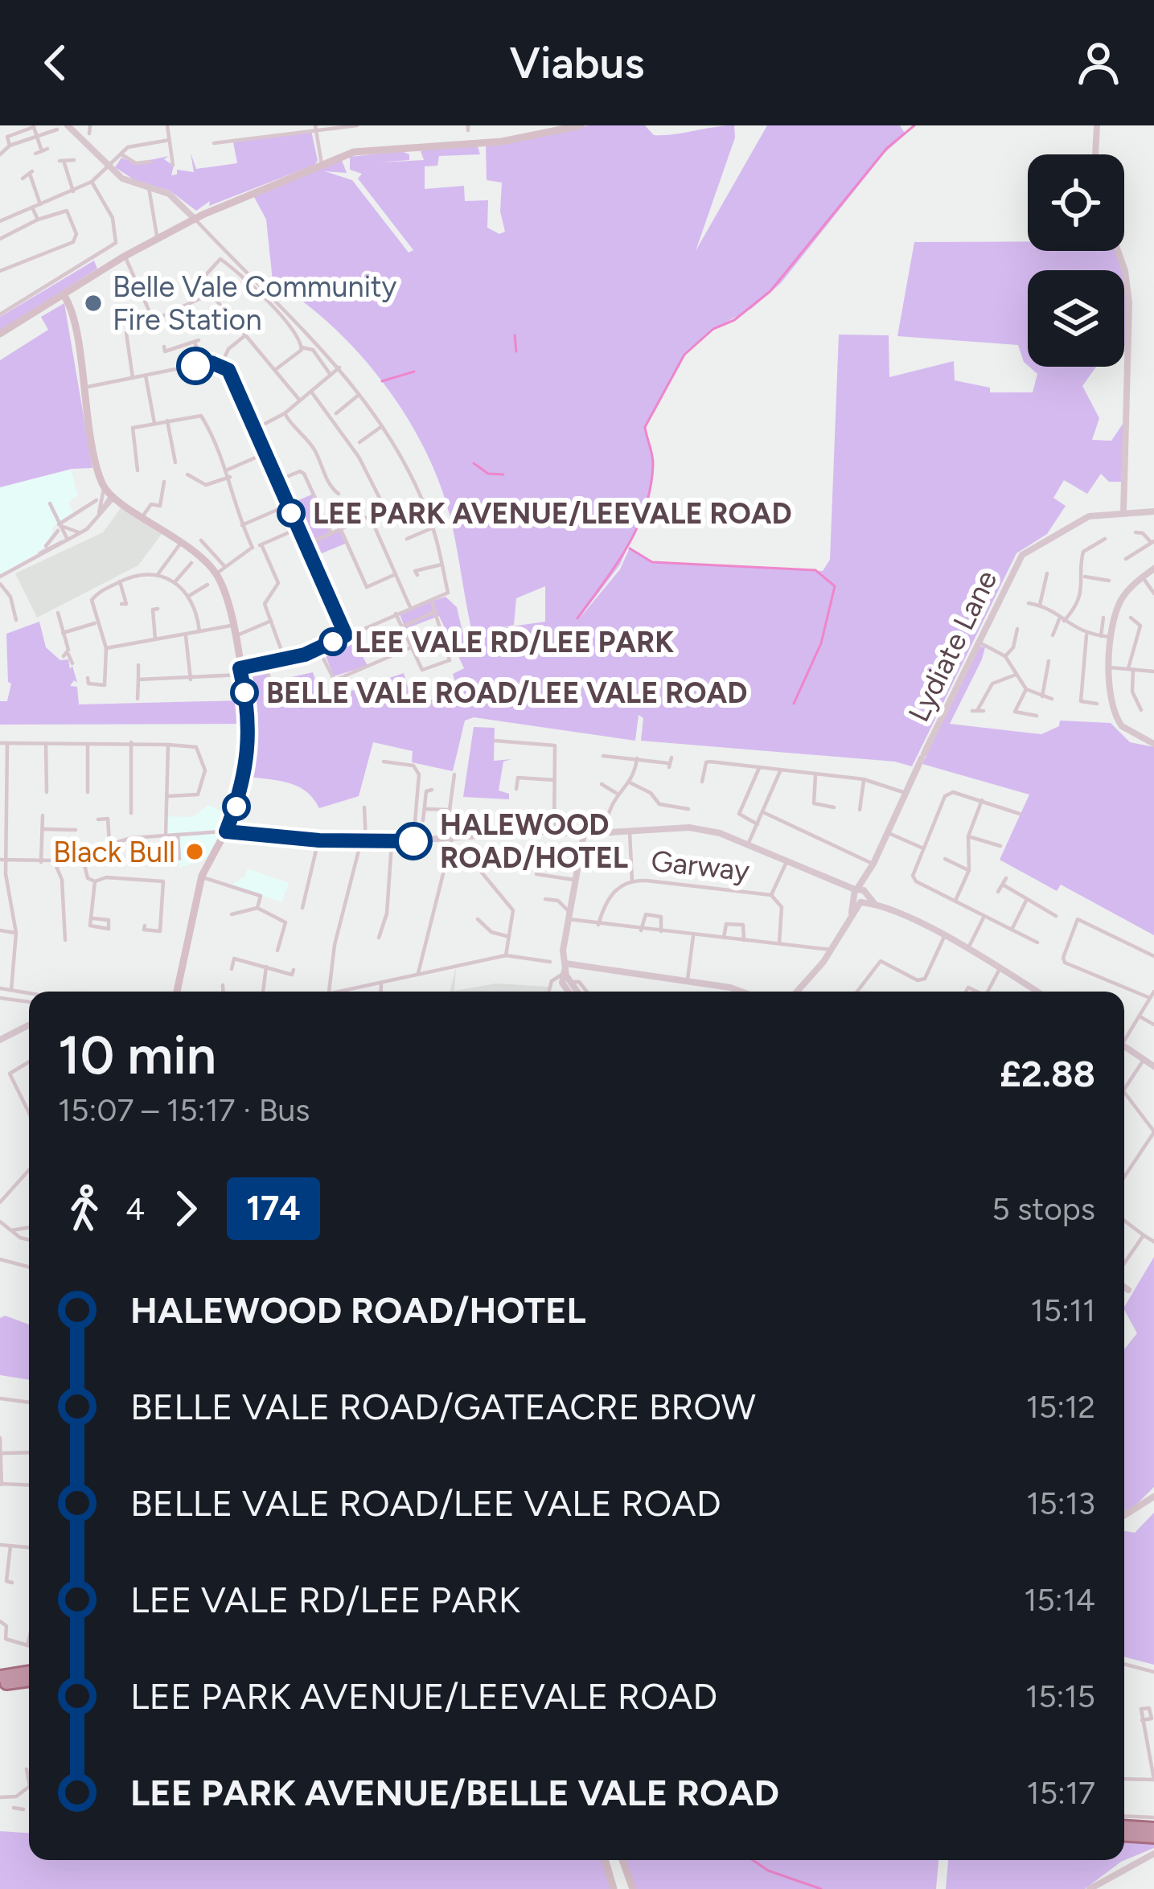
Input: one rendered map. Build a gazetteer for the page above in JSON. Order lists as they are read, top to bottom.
{
  "streets": {
    "street": ["Lydiate Lane", "Garway"]
  },
  "places": [
    "Belle Vale Community Fire Station",
    "LEE PARK AVENUE/LEEVALE ROAD",
    "LEE VALE RD/LEE PARK",
    "BELLE VALE ROAD/LEE VALE ROAD",
    "HALEWOOD ROAD/HOTEL",
    "Black Bull"
  ],
  "lines": ["bus line 174"],
  "page": {
    "header": "Viabus",
    "heading": ["10 min", "15:07 – 15:17 · Bus", "£2.88"],
    "legs": ["4", "174", "5 stops"],
    "list": [
      {
        "name": "HALEWOOD ROAD/HOTEL",
        "value": "15:11"
      },
      {
        "name": "BELLE VALE ROAD/GATEACRE BROW",
        "value": "15:12"
      },
      {
        "name": "BELLE VALE ROAD/LEE VALE ROAD",
        "value": "15:13"
      },
      {
        "name": "LEE VALE RD/LEE PARK",
        "value": "15:14"
      },
      {
        "name": "LEE PARK AVENUE/LEEVALE ROAD",
        "value": "15:15"
      },
      {
        "name": "LEE PARK AVENUE/BELLE VALE ROAD",
        "value": "15:17"
      }
    ]
  }
}
